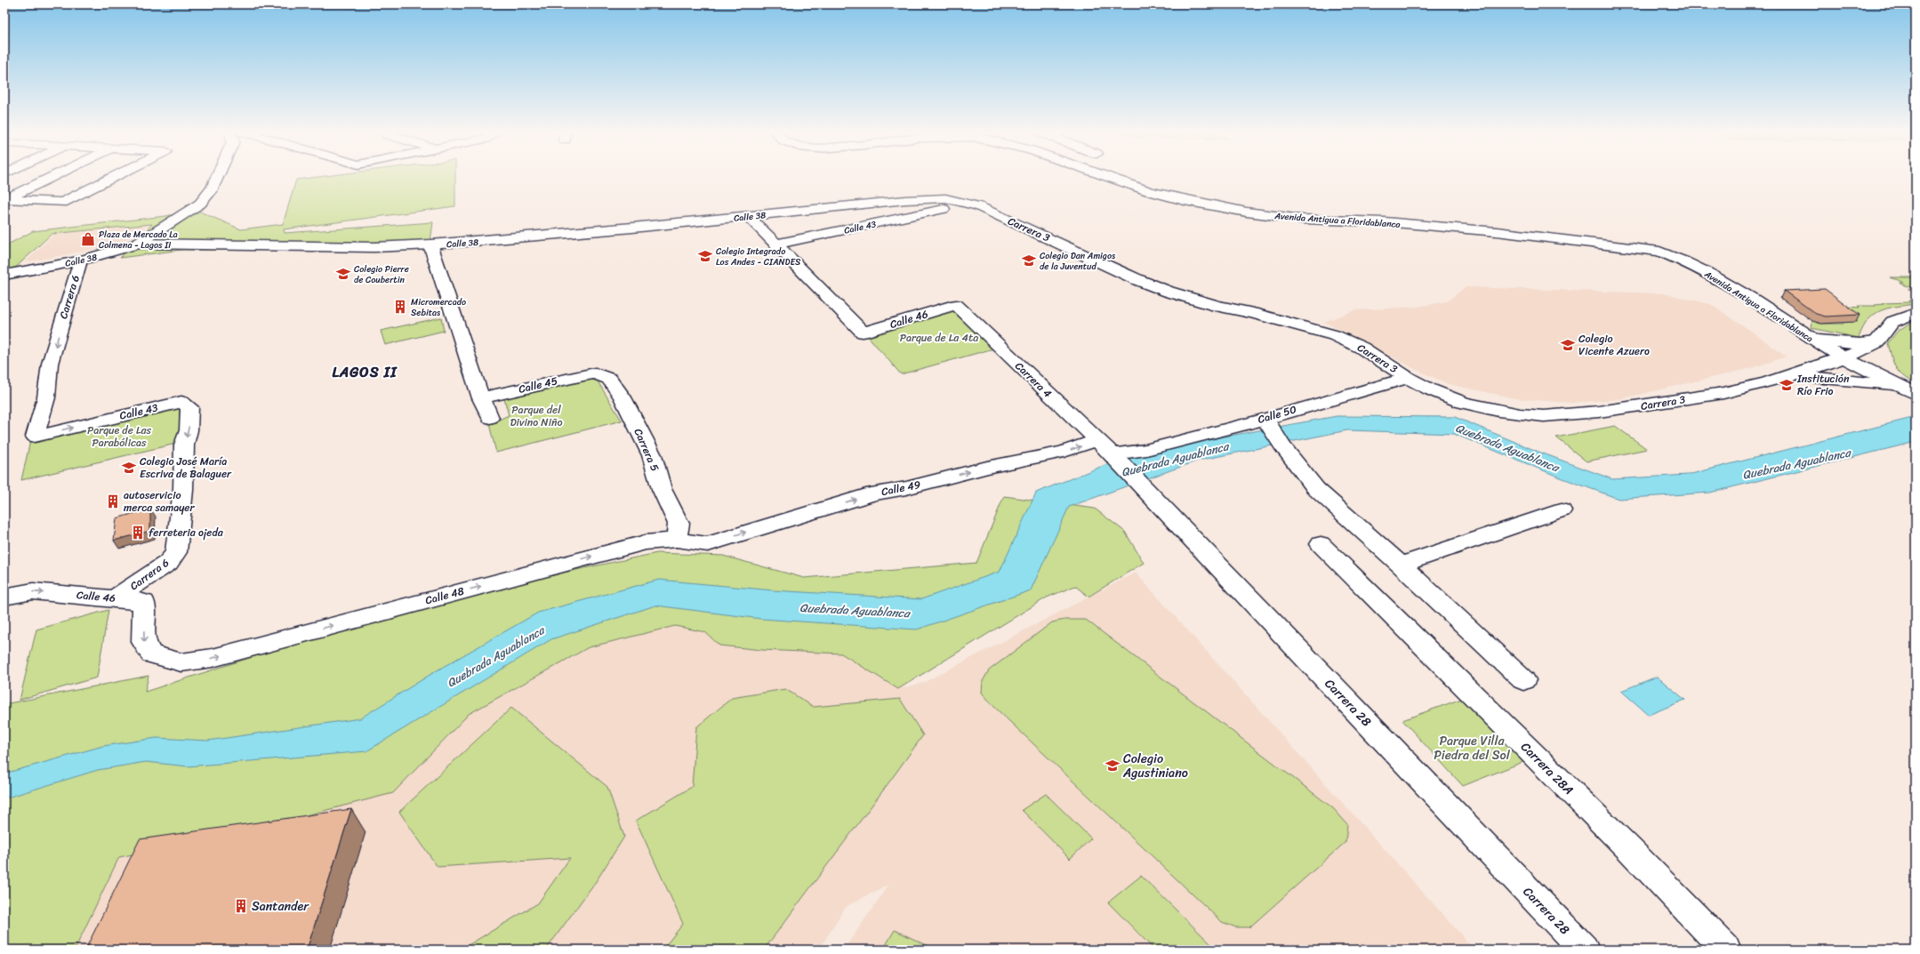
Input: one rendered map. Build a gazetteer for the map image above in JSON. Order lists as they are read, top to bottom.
{
  "streets": {
    "street": [
      "Calle 38",
      "Avenida Antigua a Floridablanca",
      "Calle 43",
      "Carrera 3",
      "Carrera 6",
      "Calle 46",
      "Carrera 4",
      "Calle 45",
      "Calle 50",
      "Carrera 5",
      "Calle 49",
      "Calle 48",
      "Carrera 28",
      "Carrera 28A"
    ]
  },
  "crossings": [
    ["Calle 38", "Carrera 3"],
    ["Calle 38", "Carrera 6"],
    ["Avenida Antigua a Floridablanca", "Carrera 3"],
    ["Calle 43", "Carrera 6"],
    ["Calle 43", "Calle 46"],
    ["Carrera 3", "Calle 50"],
    ["Carrera 6", "Calle 46"],
    ["Calle 46", "Carrera 4"],
    ["Calle 46", "Calle 48"],
    ["Carrera 4", "Calle 50"],
    ["Carrera 4", "Calle 49"],
    ["Carrera 4", "Carrera 28"],
    ["Calle 45", "Carrera 5"],
    ["Calle 50", "Carrera 28"],
    ["Carrera 5", "Calle 48"],
    ["Calle 49", "Calle 48"]
  ],
  "one_way": [
    "Calle 43",
    "Carrera 6",
    "Calle 46",
    "Calle 49",
    "Calle 48"
  ],
  "districts": ["LAGOS II"],
  "water": ["Quebrada Aguablanca"],
  "parks": [
    "Parque de La 4ta",
    "Parque del Divino Niño",
    "Parque de Las Parabólicas",
    "Parque Villa Piedra del Sol"
  ],
  "places": {
    "shop": ["Plaza de Mercado La Colmena - Lagos II"],
    "school or university": [
      "Colegio Integrado Los Andes - CIANDES",
      "Colegio Dan Amigos de la Juventud",
      "Colegio Pierre de Coubertin",
      "Colegio Vicente Azuero",
      "Institución Río Frio",
      "Colegio José María Escriva de Balaguer",
      "Colegio Agustiniano"
    ],
    "building": [
      "Micromercado Sebitas",
      "autoservicio merca samayer",
      "ferreteria ojeda",
      "Santander"
    ]
  }
}
